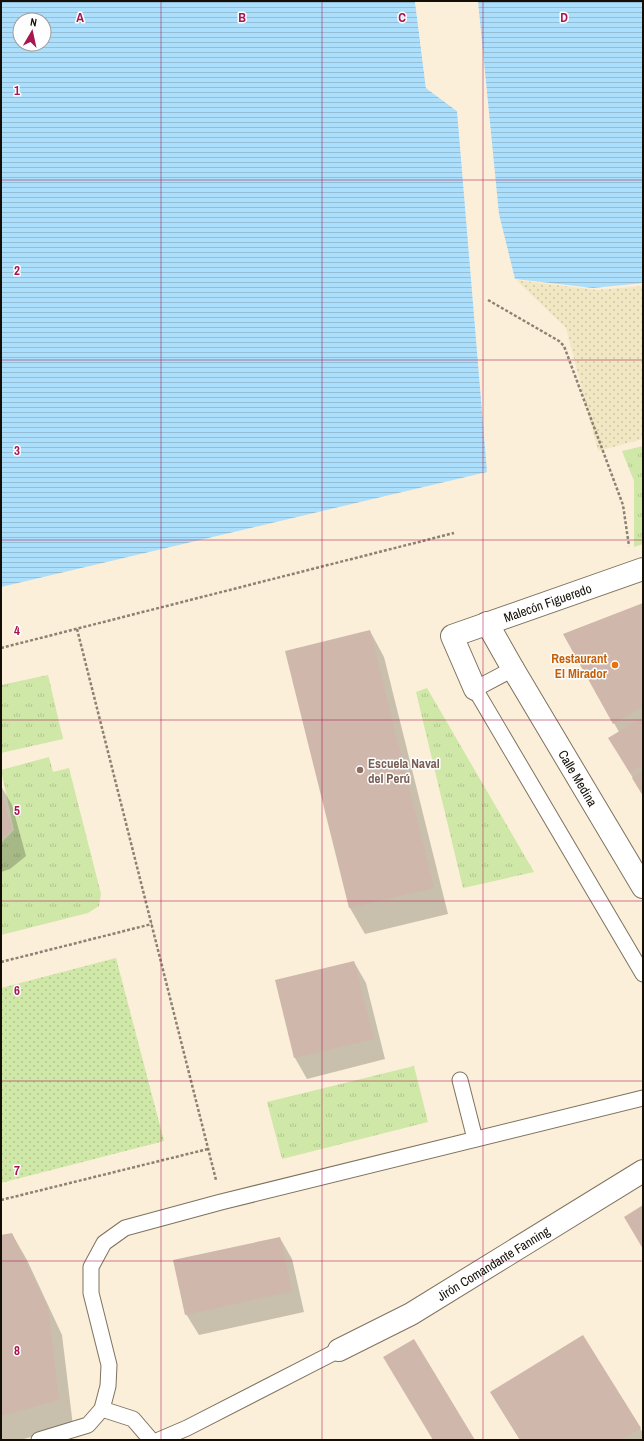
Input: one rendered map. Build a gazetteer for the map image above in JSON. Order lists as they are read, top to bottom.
{
  "streets": {
    "street": ["Malecón Figueredo", "Calle Medina", "Jirón Comandante Fanning"]
  },
  "crossings": [
    ["Malecón Figueredo", "Calle Medina"]
  ],
  "places": ["Restaurant El Mirador", "Escuela Naval del Perú"],
  "north": "top",
  "grid": {
    "columns": [
      "A",
      "B",
      "C",
      "D"
    ],
    "rows": [
      "1",
      "2",
      "3",
      "4",
      "5",
      "6",
      "7",
      "8"
    ]
  }
}
